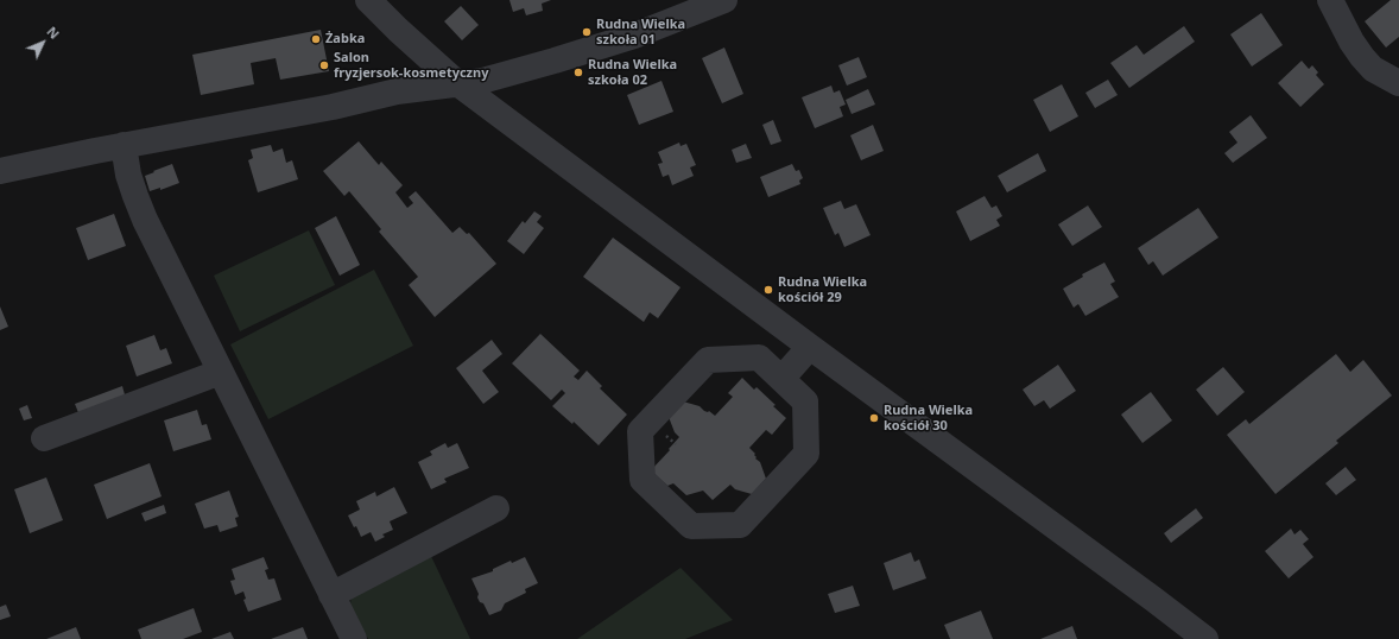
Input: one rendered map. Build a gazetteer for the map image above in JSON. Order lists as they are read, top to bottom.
{
  "places": [
    "Rudna Wielka szkoła 01",
    "Żabka",
    "Salon fryzjersok-kosmetyczny",
    "Rudna Wielka szkoła 02",
    "Rudna Wielka kościół 29",
    "Rudna Wielka kościół 30"
  ],
  "north": "top right"
}
